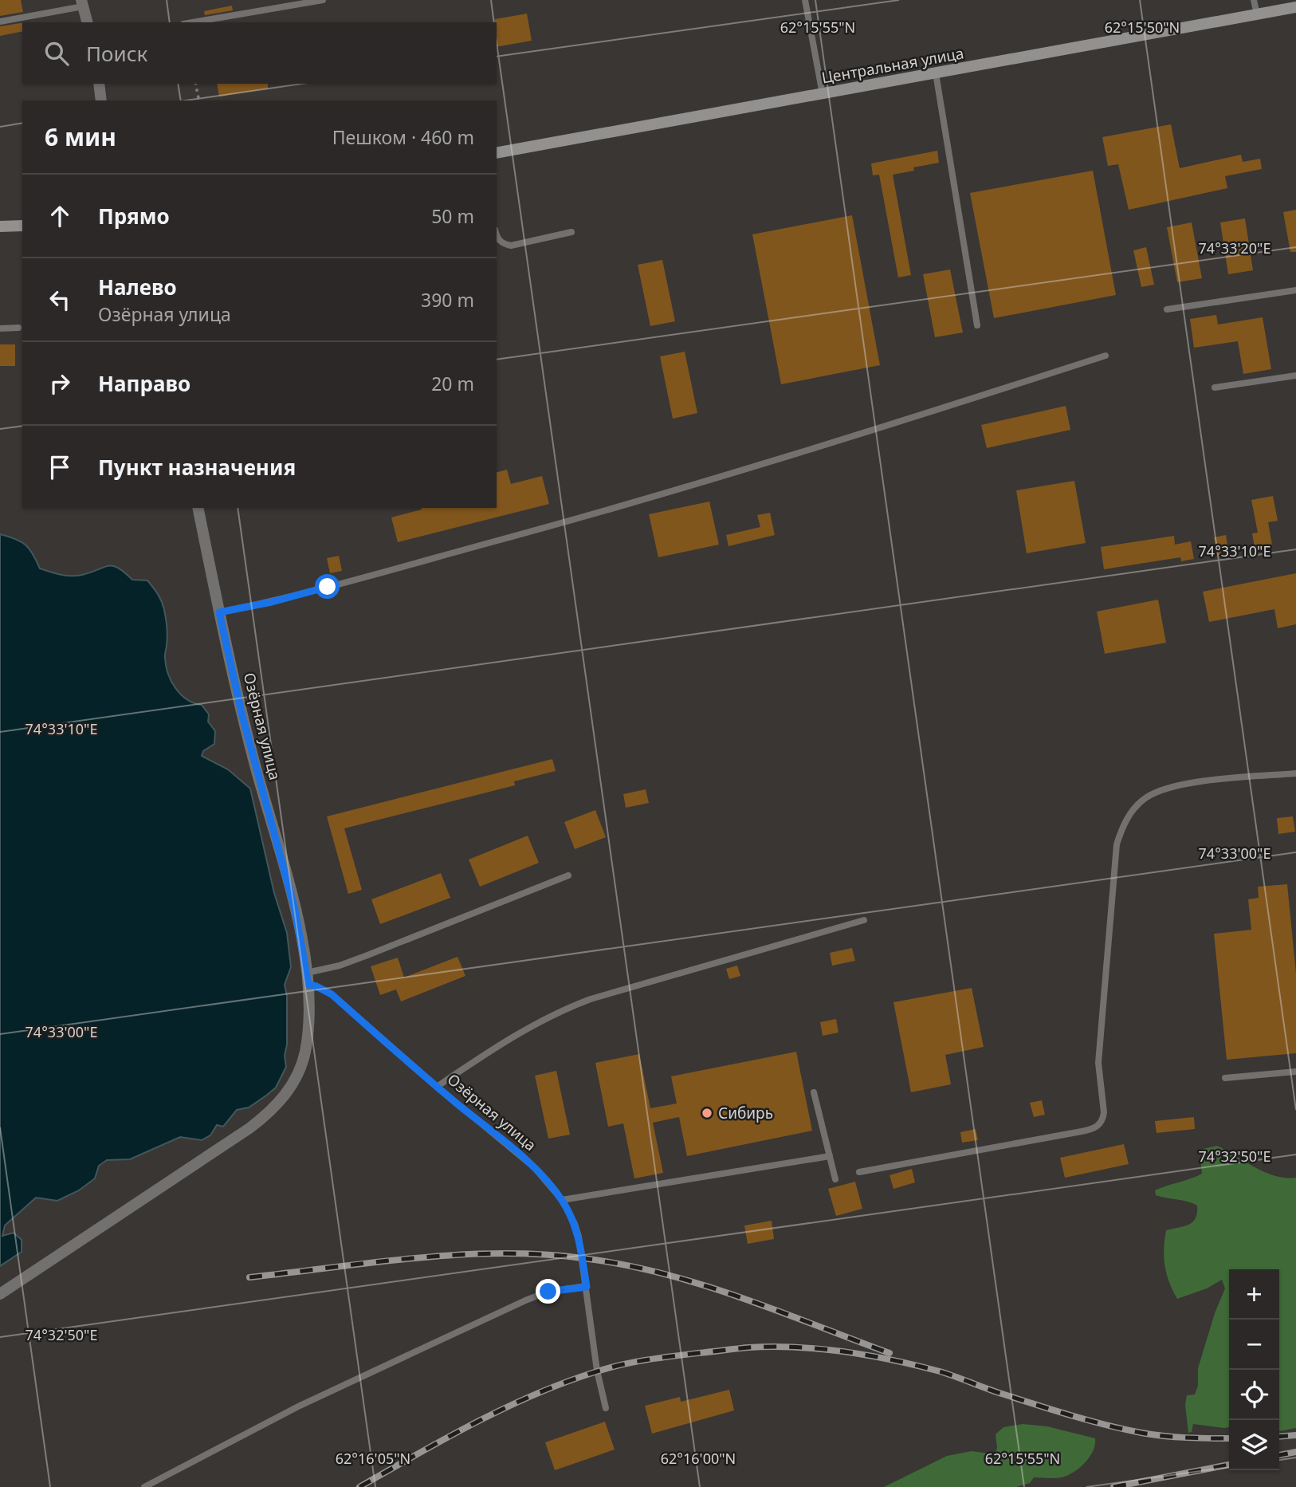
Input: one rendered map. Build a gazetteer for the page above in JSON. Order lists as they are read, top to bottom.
{
  "streets": {
    "street": ["Центральная улица", "Озёрная улица"]
  },
  "places": ["Сибирь"],
  "page": {
    "search": "Поиск",
    "heading": ["6 мин", "Пешком · 460 m"],
    "list": [
      ["Прямо", "50 m"],
      ["Налево", "Озёрная улица", "390 m"],
      ["Направо", "20 m"],
      "Пункт назначения"
    ],
    "map_buttons": ["+", "−"]
  },
  "coordinates": [
    "62°15'55\"N",
    "62°15'50\"N",
    "74°33'20\"E",
    "74°33'10\"E",
    "74°33'00\"E",
    "74°32'50\"E",
    "62°16'05\"N",
    "62°16'00\"N"
  ]
}
